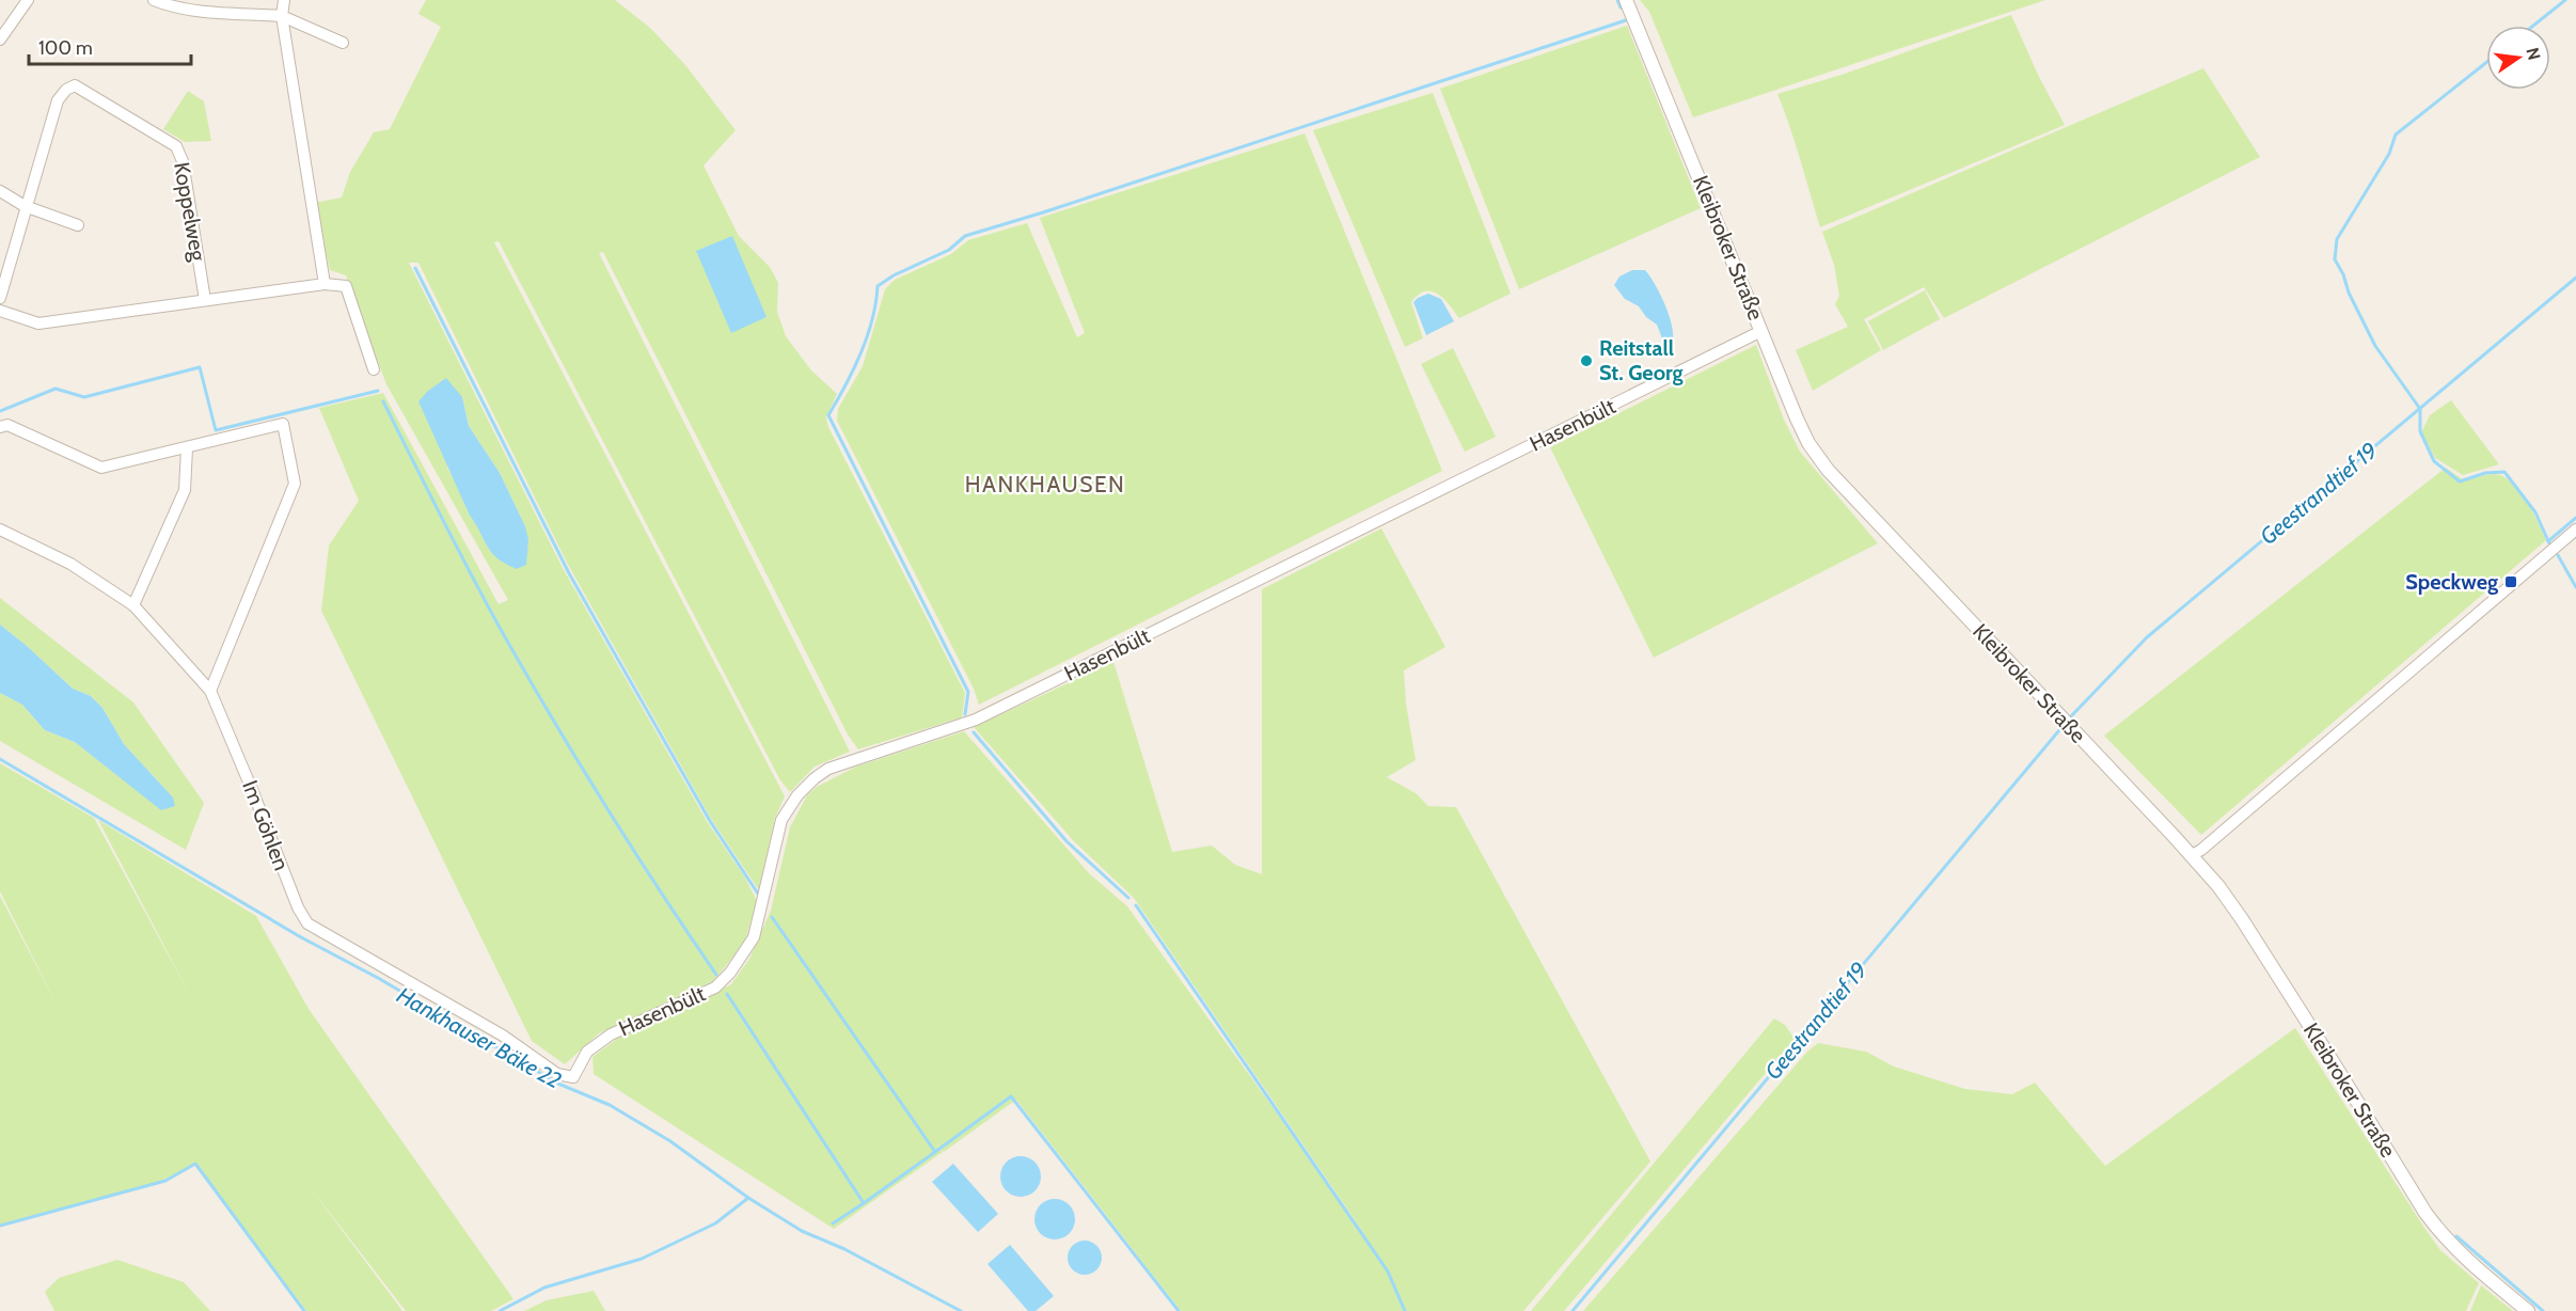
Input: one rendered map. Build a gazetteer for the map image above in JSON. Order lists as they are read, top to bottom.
{
  "streets": {
    "street": [
      "Koppelweg",
      "Kleibroker Straße",
      "Hasenbült",
      "Im Göhlen"
    ]
  },
  "crossings": [
    ["Kleibroker Straße", "Hasenbült"],
    ["Hasenbült", "Im Göhlen"]
  ],
  "districts": ["HANKHAUSEN"],
  "water": ["Geestrandtief 19", "Hankhauser Bäke 22"],
  "places": {
    "other": ["Reitstall St. Georg"],
    "transit": ["Speckweg"]
  },
  "scale_bar": "100 m",
  "north": "right"
}
